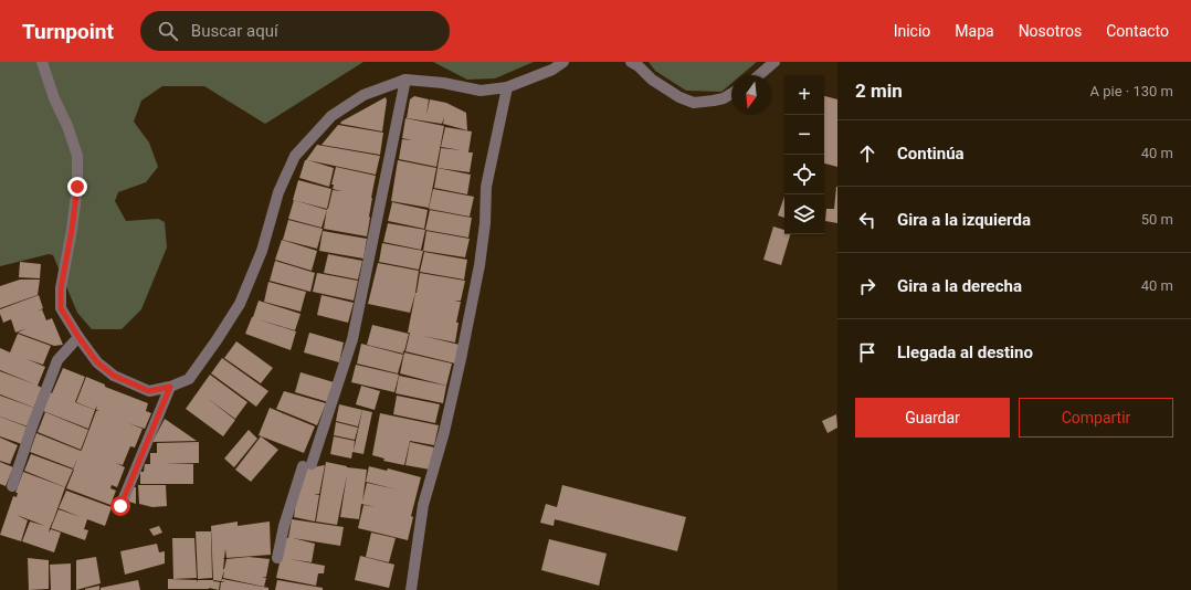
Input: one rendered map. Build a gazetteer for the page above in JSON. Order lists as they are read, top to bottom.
{
  "north": "bottom",
  "page": {
    "header": "Turnpoint",
    "search": "Buscar aquí",
    "nav": [
      "Inicio",
      "Mapa",
      "Nosotros",
      "Contacto"
    ],
    "heading": ["2 min", "A pie · 130 m"],
    "map_buttons": ["+", "−"],
    "list": [
      ["Continúa", "40 m"],
      ["Gira a la izquierda", "50 m"],
      ["Gira a la derecha", "40 m"],
      "Llegada al destino"
    ],
    "buttons": ["Guardar", "Compartir"]
  }
}
